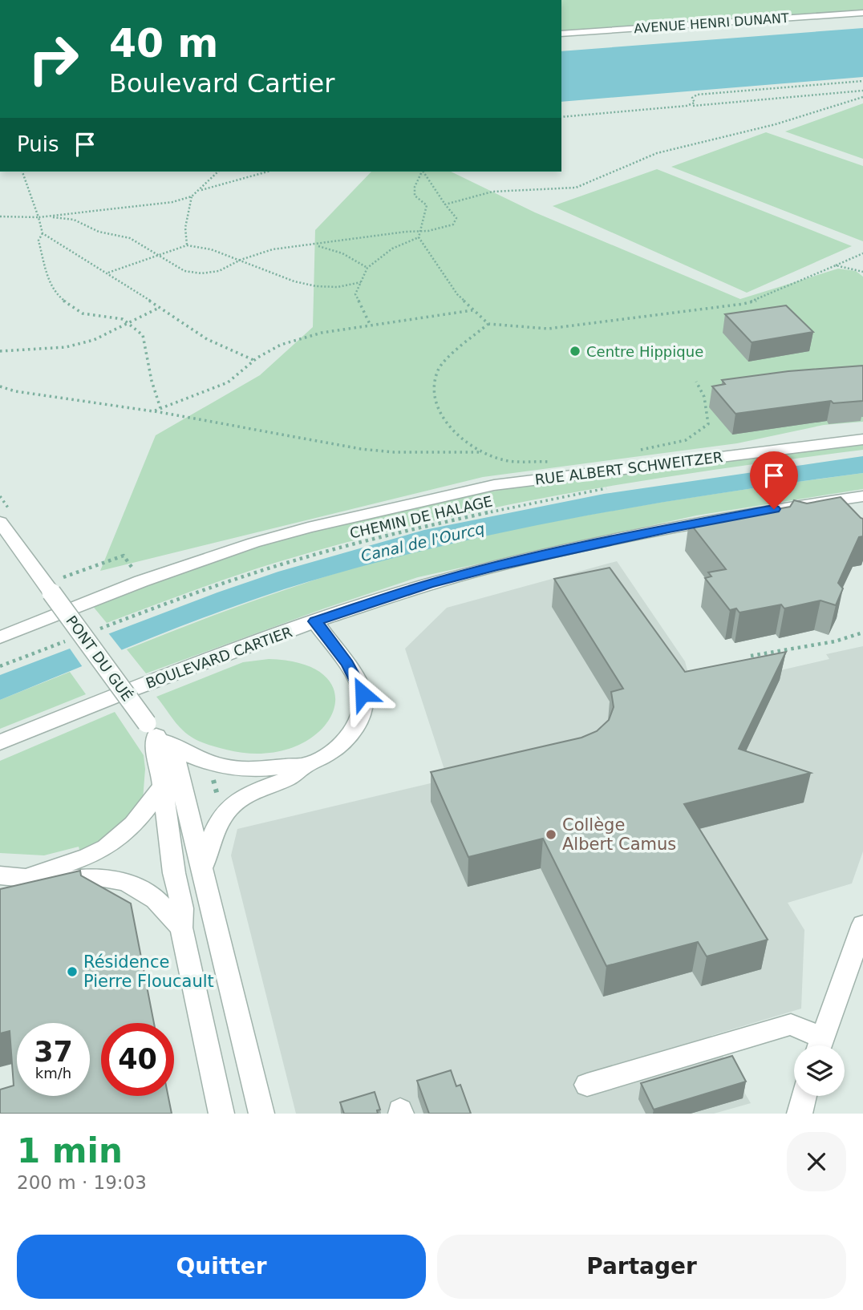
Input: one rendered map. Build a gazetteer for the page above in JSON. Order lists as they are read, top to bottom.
{
  "streets": {
    "street": [
      "AVENUE HENRI DUNANT",
      "RUE ALBERT SCHWEITZER",
      "BOULEVARD CARTIER",
      "PONT DU GUÉ"
    ],
    "path": ["CHEMIN DE HALAGE"]
  },
  "water": ["Canal de l'Ourcq"],
  "places": ["Centre Hippique", "Collège Albert Camus", "Résidence Pierre Floucault"],
  "page": {
    "turn": ["40 m", "Boulevard Cartier"],
    "then": "Puis",
    "speed": "37 km/h",
    "limit": "40",
    "heading": ["1 min", "200 m · 19:03"],
    "buttons": ["Quitter", "Partager"]
  }
}
